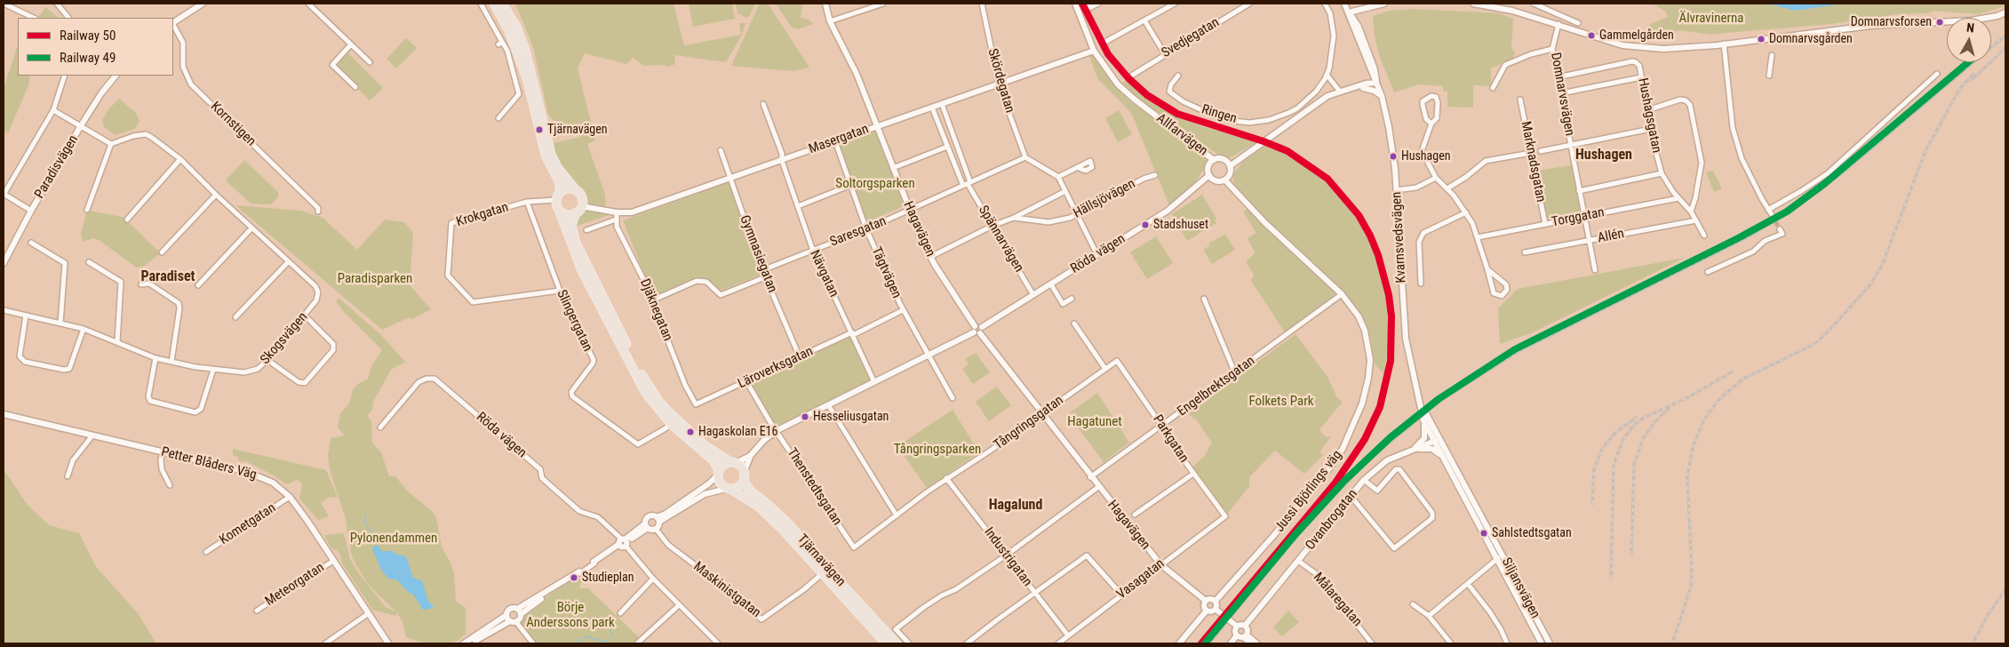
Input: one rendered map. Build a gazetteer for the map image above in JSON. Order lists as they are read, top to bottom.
{
  "streets": {
    "highway": ["Tjärnavägen"],
    "street": [
      "Svedjegatan",
      "Skördegatan",
      "Domnarvsvägen",
      "Ringen",
      "Hushagsgatan",
      "Kornstigen",
      "Allfarvägen",
      "Masergatan",
      "Marknadsgatan",
      "Paradisvägen",
      "Hällsjövägen",
      "Krokgatan",
      "Torggatan",
      "Hagavägen",
      "Saresgatan",
      "Allén",
      "Kvarnsvedsvägen",
      "Spännarvägen",
      "Gymnasiegatan",
      "Röda vägen",
      "Tägtvägen",
      "Nävgatan",
      "Djäknegatan",
      "Slingergatan",
      "Skogsvägen",
      "Läroverksgatan",
      "Engelbrektsgatan",
      "Tångringsgatan",
      "Parkgatan",
      "Petter Blåders Väg",
      "Thenstedtsgatan",
      "Jussi Björlings väg",
      "Ovanbrogatan",
      "Kometgatan",
      "Industrigatan",
      "Vasagatan",
      "Meteorgatan",
      "Siljansvägen",
      "Maskinistgatan",
      "Målaregatan"
    ]
  },
  "crossings": [
    ["Skördegatan", "Masergatan"],
    ["Skördegatan", "Saresgatan"],
    ["Domnarvsvägen", "Hushagsgatan"],
    ["Domnarvsvägen", "Torggatan"],
    ["Domnarvsvägen", "Allén"],
    ["Hushagsgatan", "Torggatan"],
    ["Hushagsgatan", "Allén"],
    ["Allfarvägen", "Masergatan"],
    ["Allfarvägen", "Röda vägen"],
    ["Allfarvägen", "Jussi Björlings väg"],
    ["Masergatan", "Krokgatan"],
    ["Masergatan", "Hagavägen"],
    ["Masergatan", "Spännarvägen"],
    ["Masergatan", "Gymnasiegatan"],
    ["Masergatan", "Tägtvägen"],
    ["Masergatan", "Nävgatan"],
    ["Masergatan", "Djäknegatan"],
    ["Marknadsgatan", "Torggatan"],
    ["Hällsjövägen", "Hagavägen"],
    ["Hällsjövägen", "Spännarvägen"],
    ["Krokgatan", "Slingergatan"],
    ["Hagavägen", "Saresgatan"],
    ["Hagavägen", "Röda vägen"],
    ["Hagavägen", "Engelbrektsgatan"],
    ["Hagavägen", "Tångringsgatan"],
    ["Hagavägen", "Jussi Björlings väg"],
    ["Hagavägen", "Vasagatan"],
    ["Saresgatan", "Spännarvägen"],
    ["Saresgatan", "Gymnasiegatan"],
    ["Saresgatan", "Tägtvägen"],
    ["Saresgatan", "Nävgatan"],
    ["Kvarnsvedsvägen", "Ovanbrogatan"],
    ["Kvarnsvedsvägen", "Siljansvägen"],
    ["Spännarvägen", "Röda vägen"],
    ["Gymnasiegatan", "Läroverksgatan"],
    ["Röda vägen", "Jussi Björlings väg"],
    ["Tägtvägen", "Läroverksgatan"],
    ["Nävgatan", "Läroverksgatan"],
    ["Djäknegatan", "Läroverksgatan"],
    ["Läroverksgatan", "Thenstedtsgatan"],
    ["Engelbrektsgatan", "Parkgatan"],
    ["Engelbrektsgatan", "Jussi Björlings väg"],
    ["Tångringsgatan", "Parkgatan"],
    ["Tångringsgatan", "Thenstedtsgatan"],
    ["Tångringsgatan", "Industrigatan"],
    ["Parkgatan", "Vasagatan"],
    ["Petter Blåders Väg", "Kometgatan"],
    ["Petter Blåders Väg", "Meteorgatan"],
    ["Ovanbrogatan", "Siljansvägen"],
    ["Ovanbrogatan", "Målaregatan"],
    ["Industrigatan", "Vasagatan"],
    ["Tjärnavägen", "Maskinistgatan"]
  ],
  "districts": ["Hushagen", "Paradiset", "Hagalund"],
  "parks": [
    "Älvravinerna",
    "Soltorgsparken",
    "Paradisparken",
    "Folkets Park",
    "Hagatunet",
    "Tångringsparken",
    "Pylonendammen",
    "Börje Anderssons park"
  ],
  "places": [
    "Domnarvsforsen",
    "Gammelgården",
    "Domnarvsgården",
    "Tjärnavägen",
    "Hushagen",
    "Stadshuset",
    "Hesseliusgatan",
    "Hagaskolan E16",
    "Sahlstedtsgatan",
    "Studieplan"
  ],
  "lines": ["rail line 50", "rail line 49"],
  "legend": ["Railway 50", "Railway 49"],
  "north": "top"
}
